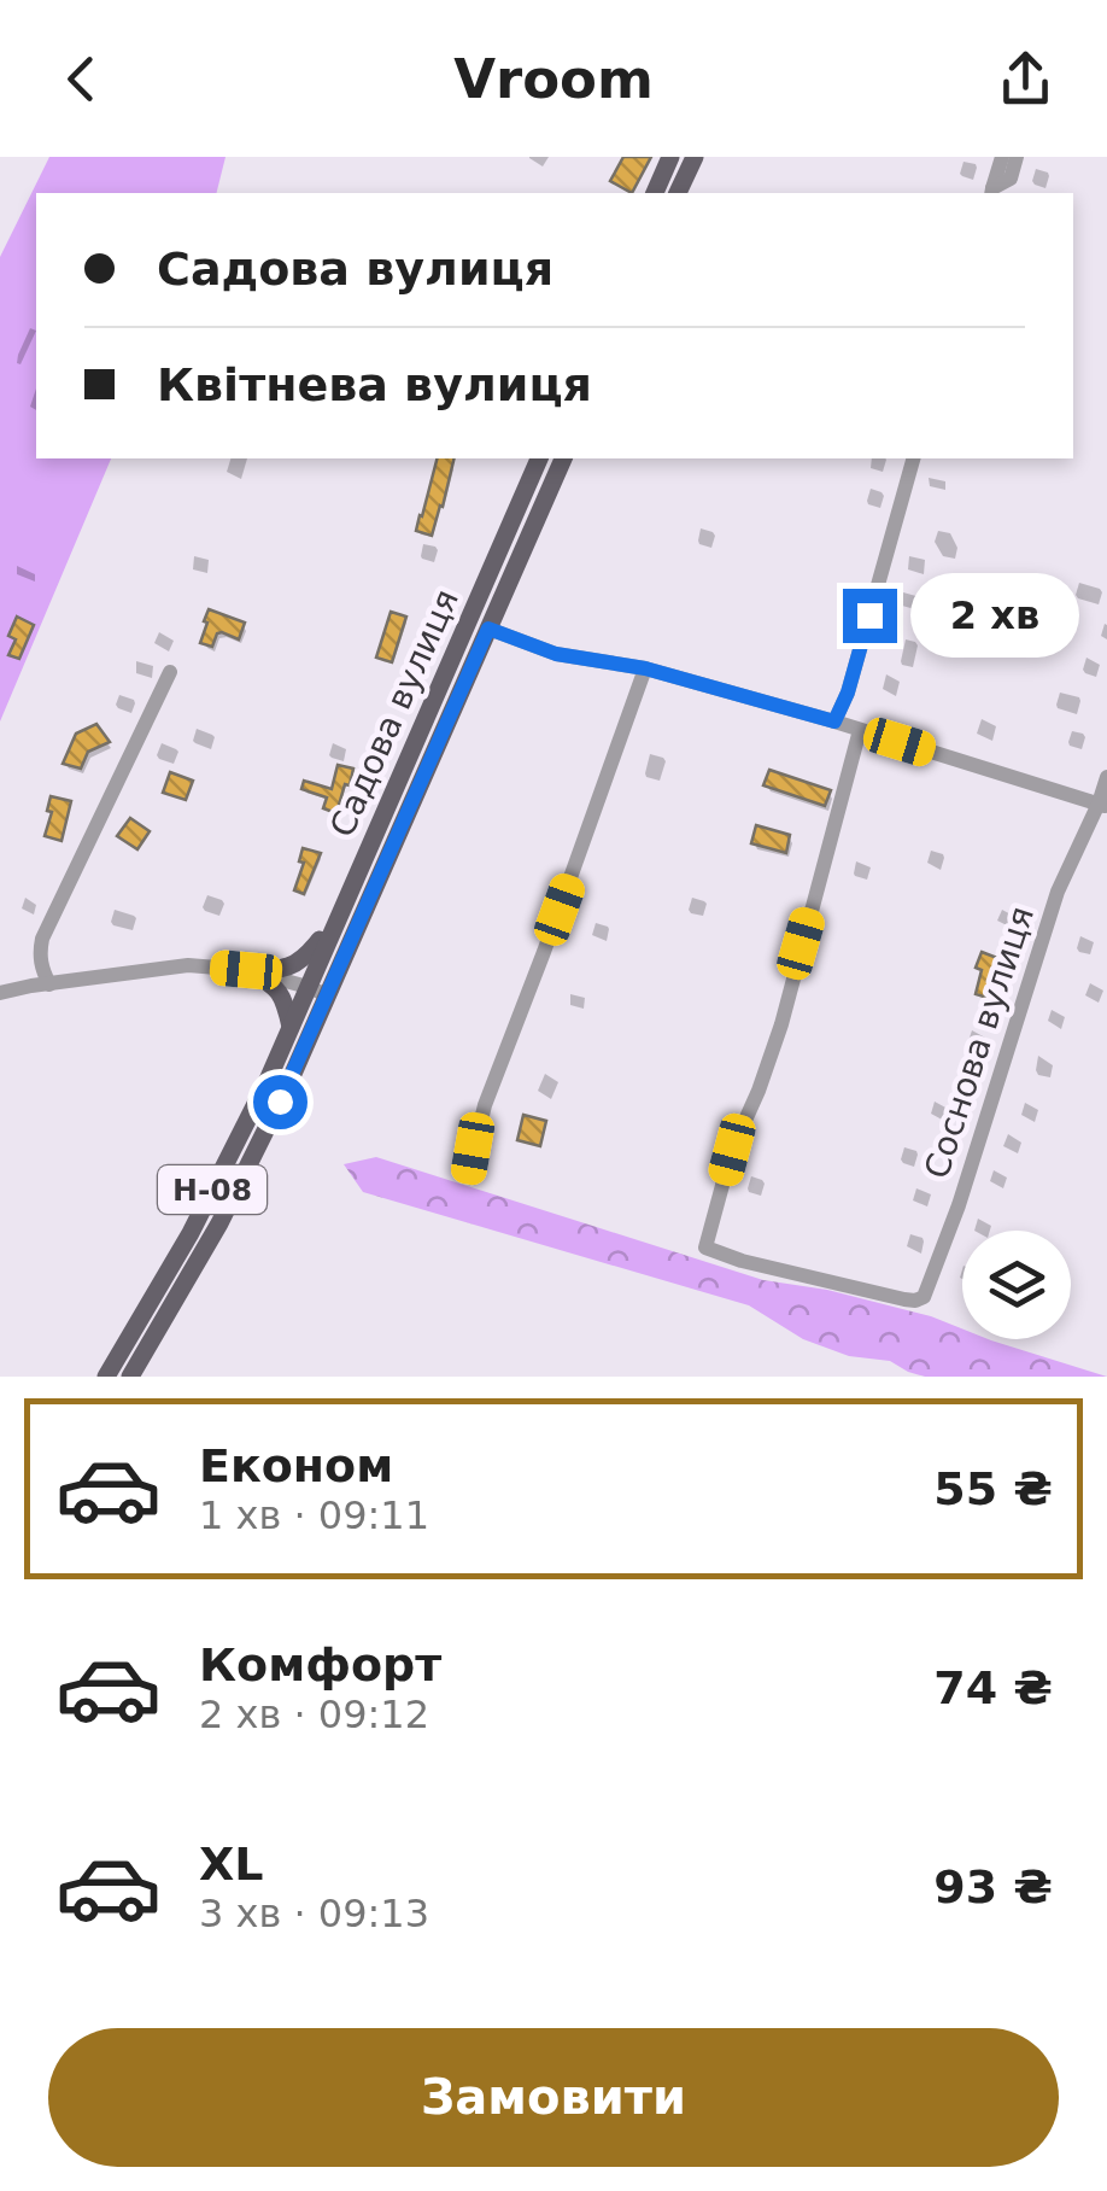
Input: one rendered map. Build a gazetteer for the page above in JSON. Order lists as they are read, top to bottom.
{
  "streets": {
    "main road": ["Садова вулиця", "Н-08"],
    "street": ["Соснова вулиця"]
  },
  "crossings": [
    ["Садова вулиця", "Н-08"]
  ],
  "page": {
    "header": "Vroom",
    "banner": ["Садова вулиця", "Квітнева вулиця"],
    "bubble": "2 хв",
    "list": [
      {
        "name": "Економ",
        "note": "1 хв · 09:11",
        "value": "55 ₴"
      },
      {
        "name": "Комфорт",
        "note": "2 хв · 09:12",
        "value": "74 ₴"
      },
      {
        "name": "XL",
        "note": "3 хв · 09:13",
        "value": "93 ₴"
      }
    ],
    "buttons": "Замовити"
  }
}
